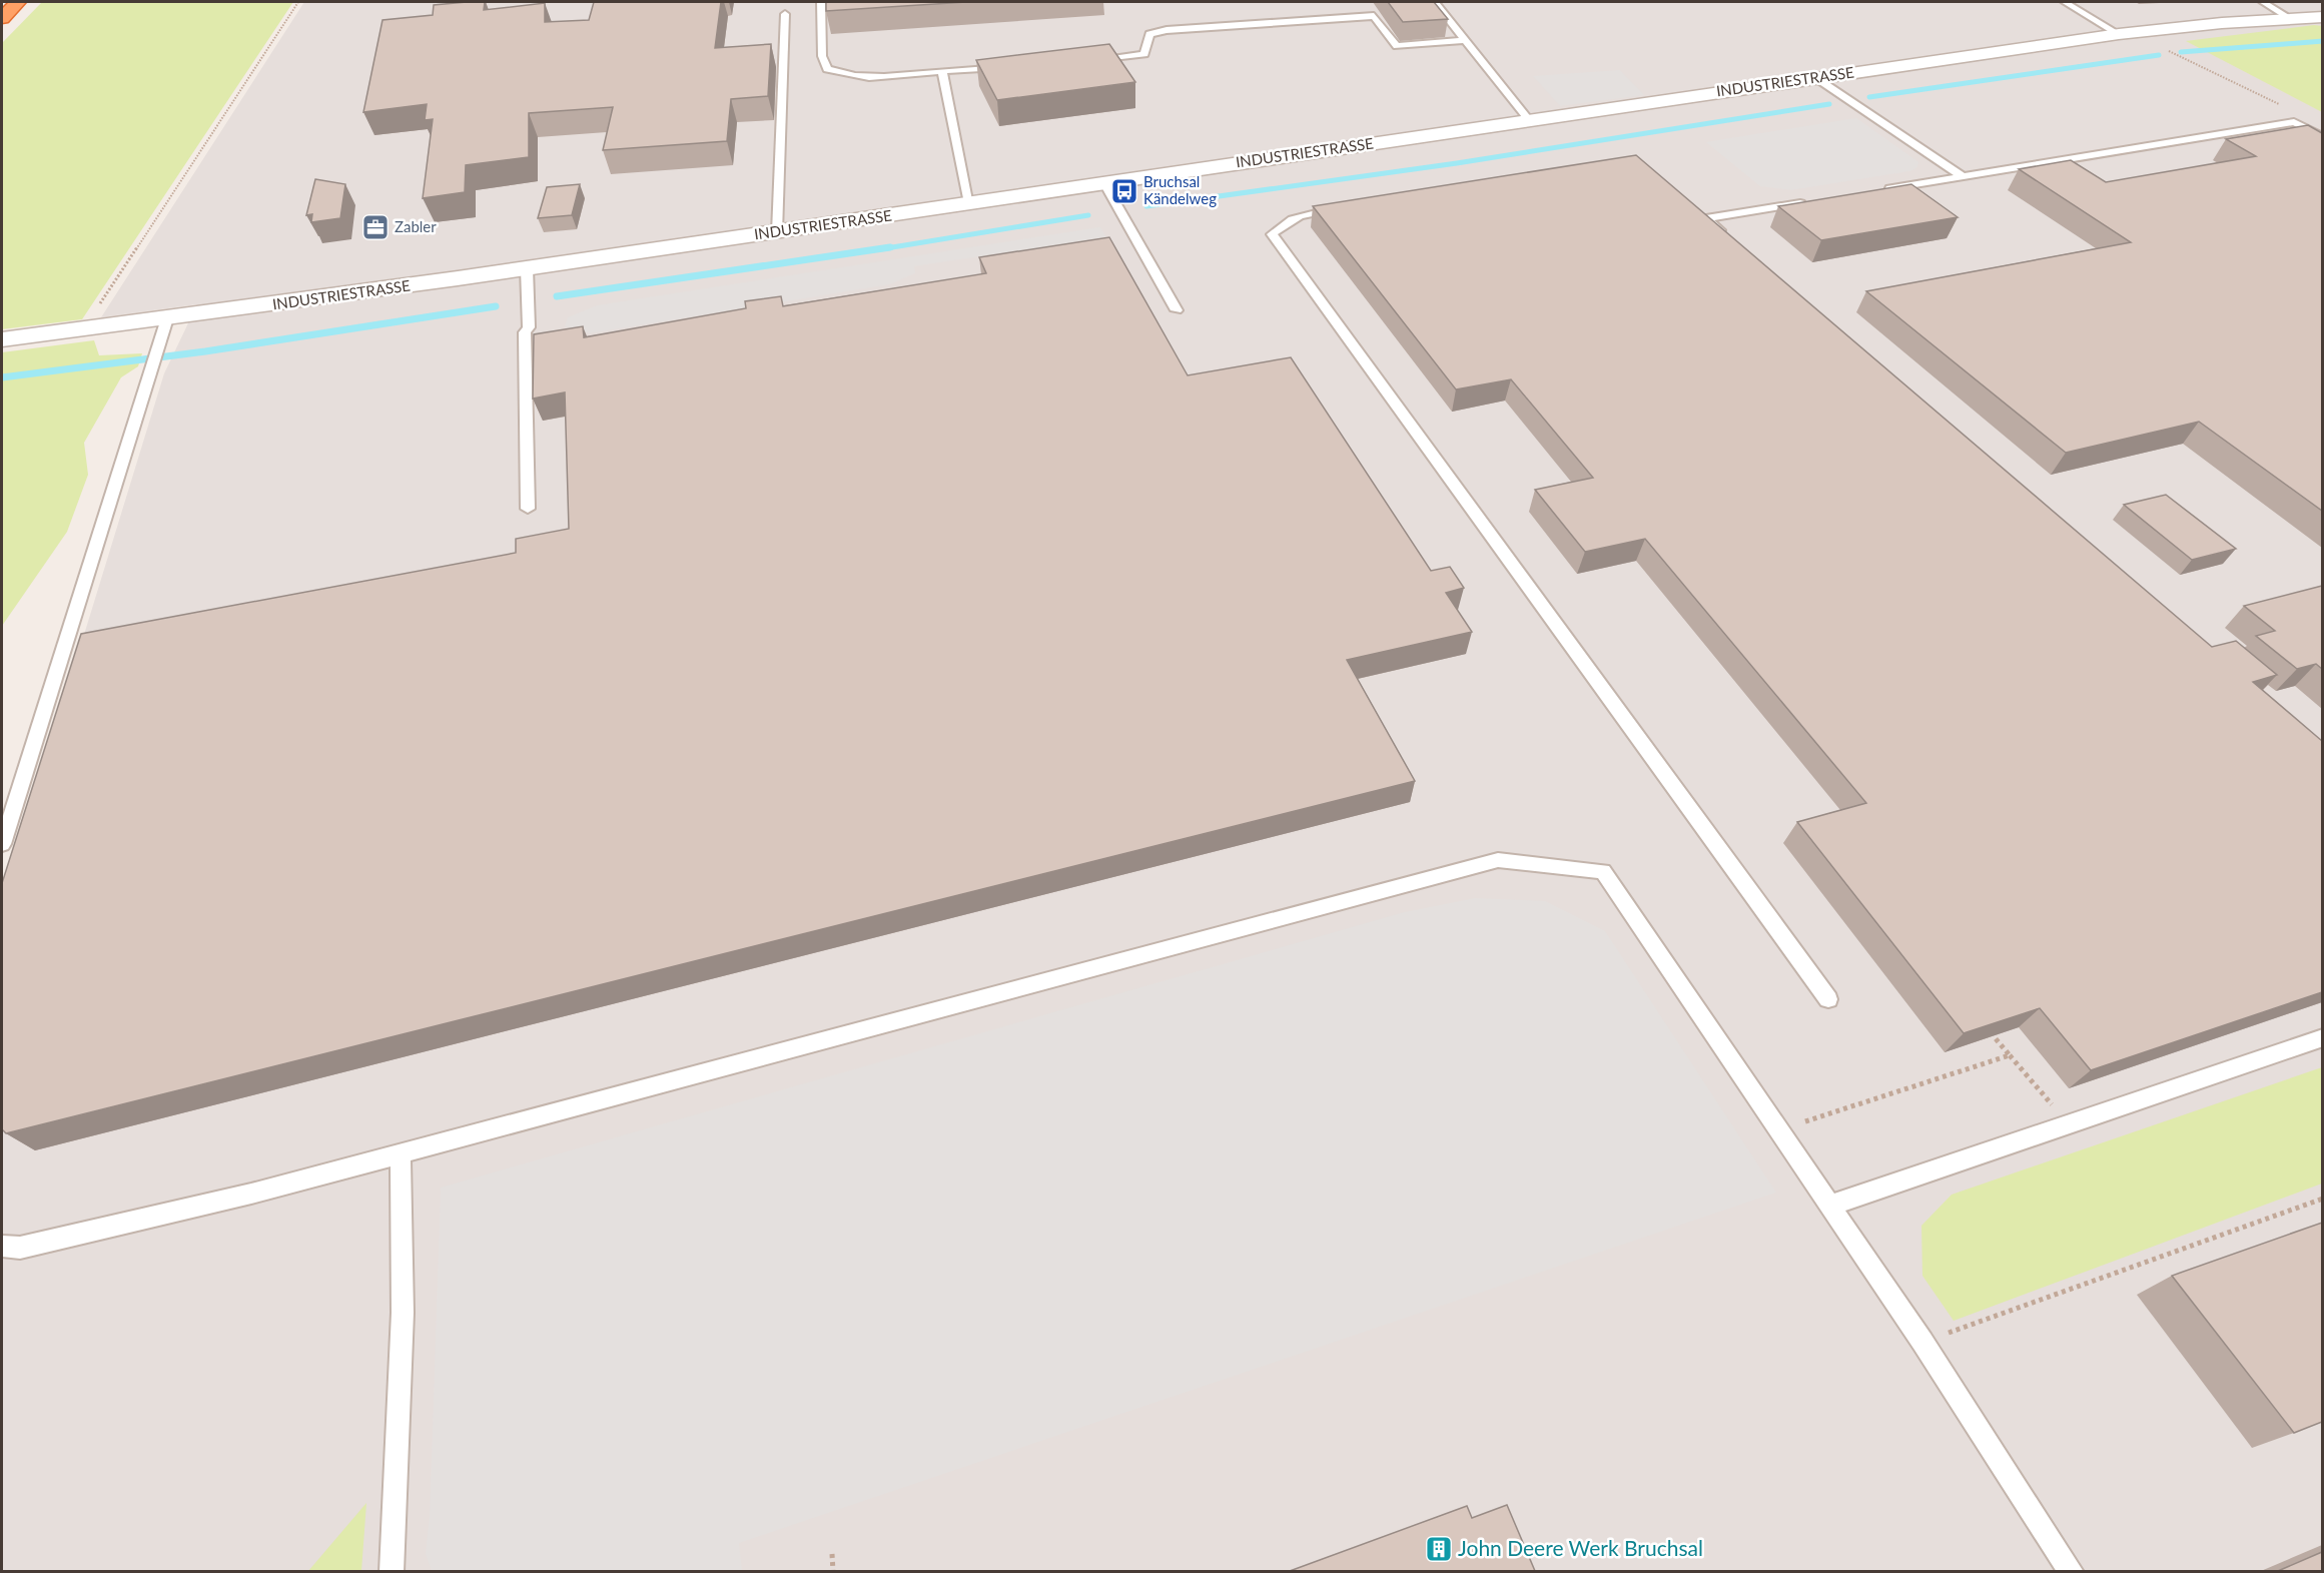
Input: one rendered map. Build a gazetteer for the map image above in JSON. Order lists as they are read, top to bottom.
{
  "streets": {
    "street": ["INDUSTRIESTRASSE"]
  },
  "places": {
    "bus stop": ["Bruchsal Kändelweg"],
    "office": ["Zabler"],
    "building": ["John Deere Werk Bruchsal"]
  }
}
